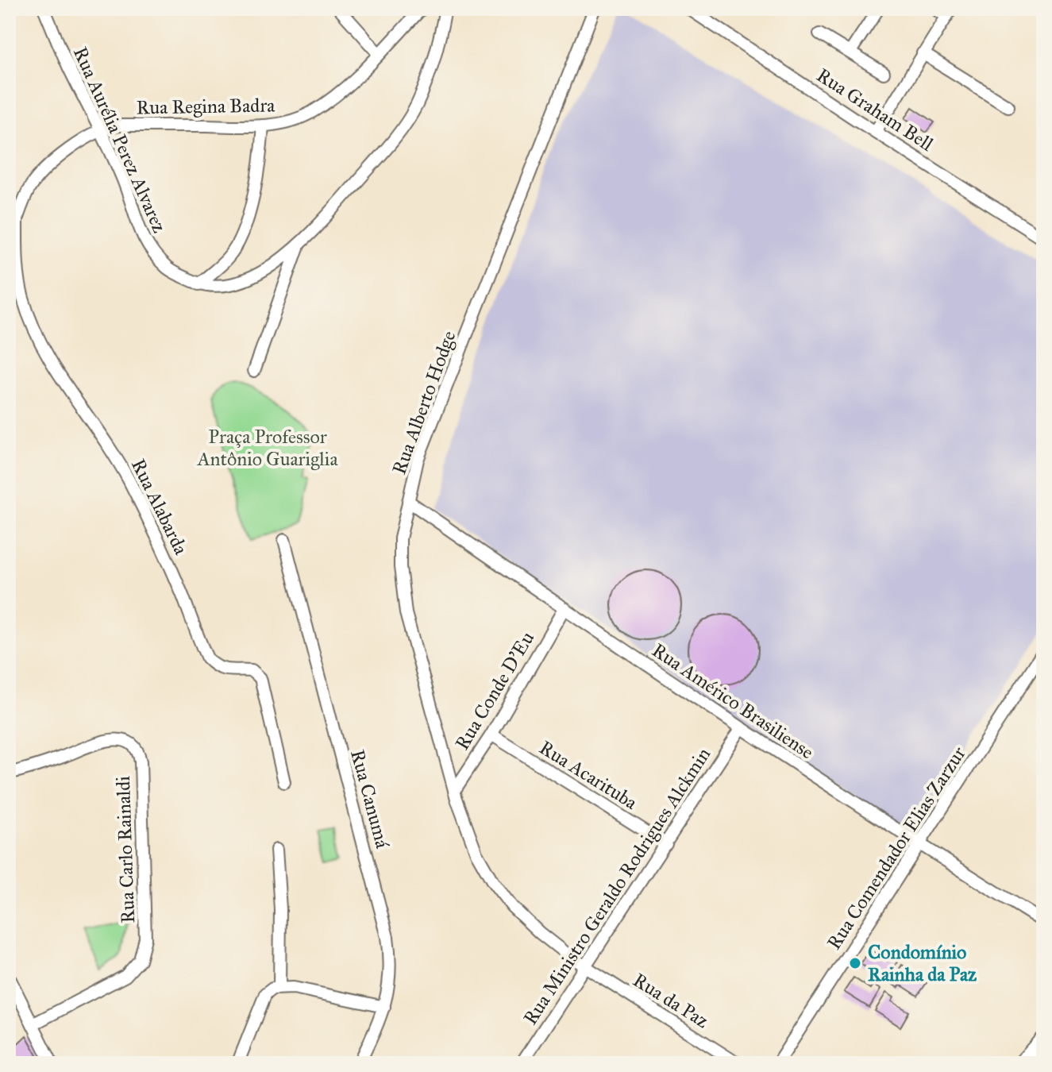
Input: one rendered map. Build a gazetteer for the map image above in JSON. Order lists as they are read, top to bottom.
{
  "streets": {
    "street": [
      "Rua Regina Badra",
      "Rua Graham Bell",
      "Rua Aurélia Perez Alvarez",
      "Rua Alberto Hodge",
      "Rua Alabarda",
      "Rua Conde D'Eu",
      "Rua Américo Brasiliense",
      "Rua Acarituba",
      "Rua Canumá",
      "Rua Comendador Elias Zarzur",
      "Rua Carlo Rainaldi",
      "Rua Ministro Geraldo Rodrigues Alckmin",
      "Rua da Paz"
    ]
  },
  "crossings": [
    ["Rua Regina Badra", "Rua Aurélia Perez Alvarez"],
    ["Rua Regina Badra", "Rua Alabarda"],
    ["Rua Alberto Hodge", "Rua Conde D'Eu"],
    ["Rua Alberto Hodge", "Rua Américo Brasiliense"],
    ["Rua Alberto Hodge", "Rua Ministro Geraldo Rodrigues Alckmin"],
    ["Rua Alberto Hodge", "Rua da Paz"],
    ["Rua Conde D'Eu", "Rua Américo Brasiliense"],
    ["Rua Conde D'Eu", "Rua Acarituba"],
    ["Rua Américo Brasiliense", "Rua Comendador Elias Zarzur"],
    ["Rua Américo Brasiliense", "Rua Ministro Geraldo Rodrigues Alckmin"],
    ["Rua Acarituba", "Rua Ministro Geraldo Rodrigues Alckmin"],
    ["Rua Ministro Geraldo Rodrigues Alckmin", "Rua da Paz"]
  ],
  "parks": ["Praça Professor Antônio Guariglia"],
  "places": ["Condomínio Rainha da Paz"]
}
